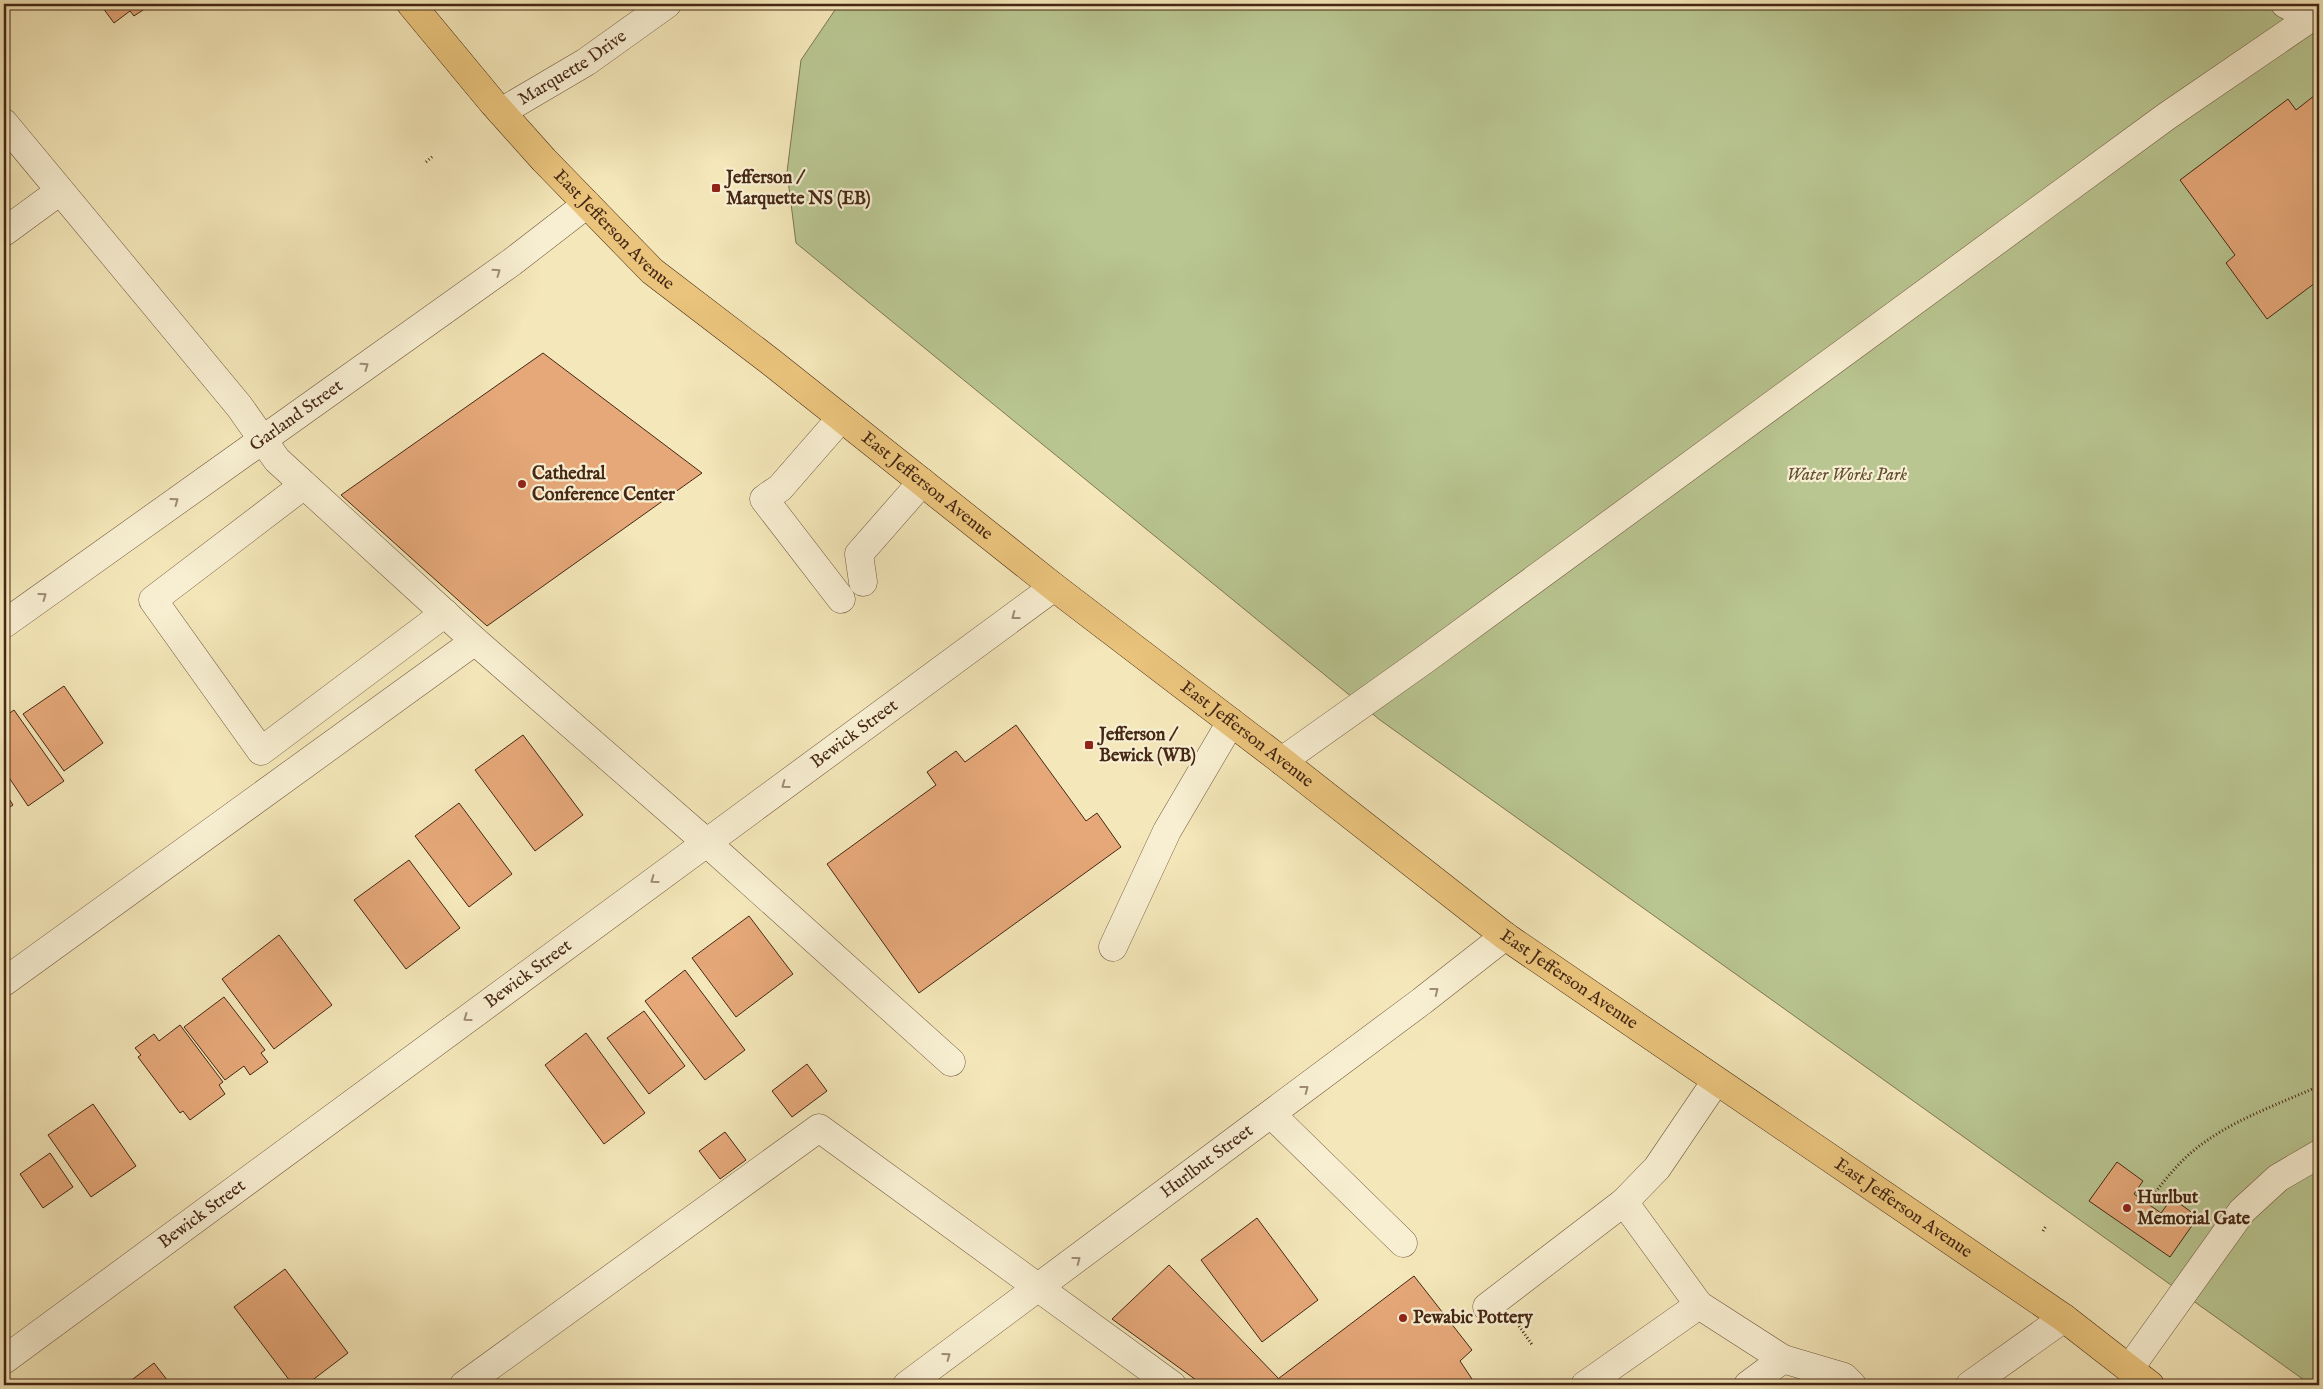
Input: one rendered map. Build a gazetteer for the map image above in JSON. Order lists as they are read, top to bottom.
{
  "streets": {
    "main road": ["East Jefferson Avenue"],
    "street": [
      "Marquette Drive",
      "Garland Street",
      "Bewick Street",
      "Hurlbut Street"
    ]
  },
  "crossings": [
    ["Marquette Drive", "East Jefferson Avenue"],
    ["East Jefferson Avenue", "Garland Street"],
    ["East Jefferson Avenue", "Bewick Street"],
    ["East Jefferson Avenue", "Hurlbut Street"]
  ],
  "one_way": ["Garland Street", "Bewick Street", "Hurlbut Street"],
  "parks": ["Water Works Park"],
  "places": {
    "transit": ["Jefferson / Marquette NS (EB)", "Jefferson / Bewick (WB)"],
    "other": ["Cathedral Conference Center", "Hurlbut Memorial Gate", "Pewabic Pottery"]
  }
}
